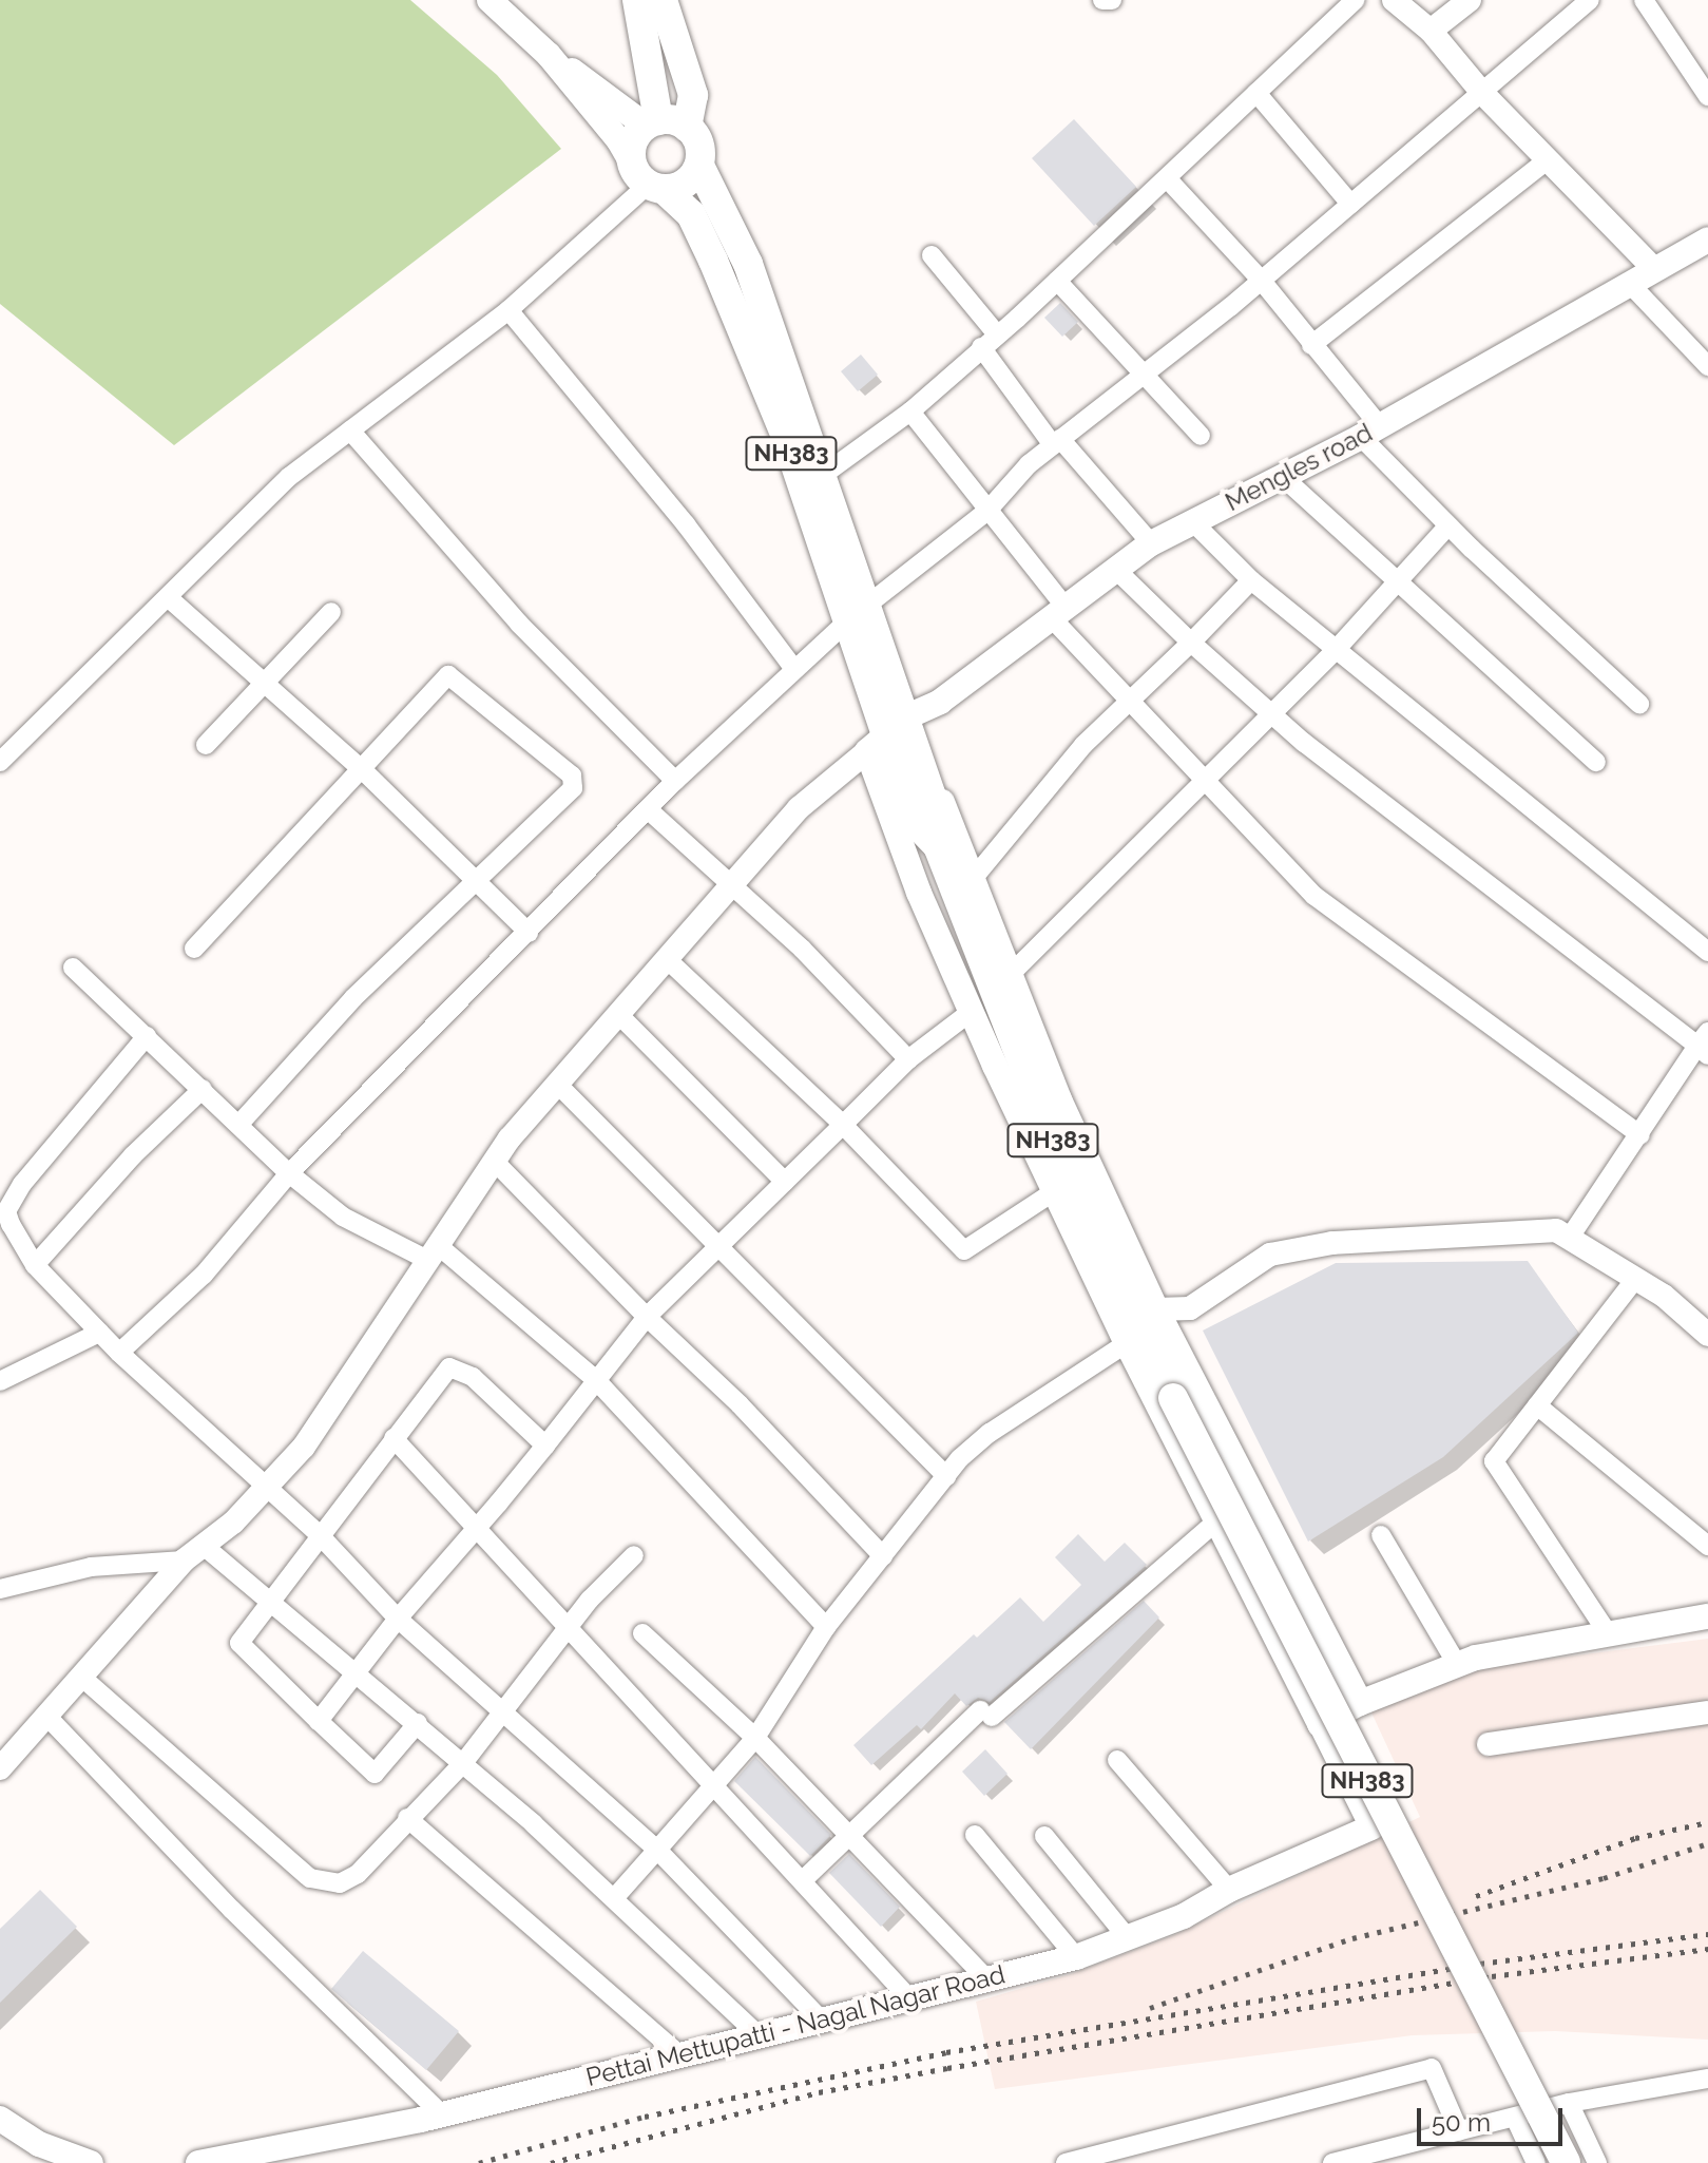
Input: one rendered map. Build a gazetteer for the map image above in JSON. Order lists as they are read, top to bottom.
{
  "streets": {
    "highway": ["NH383"],
    "main road": ["Mengles road", "Pettai Mettupatti - Nagal Nagar Road"]
  },
  "crossings": [
    ["NH383", "Mengles road"]
  ],
  "scale_bar": "50 m"
}
